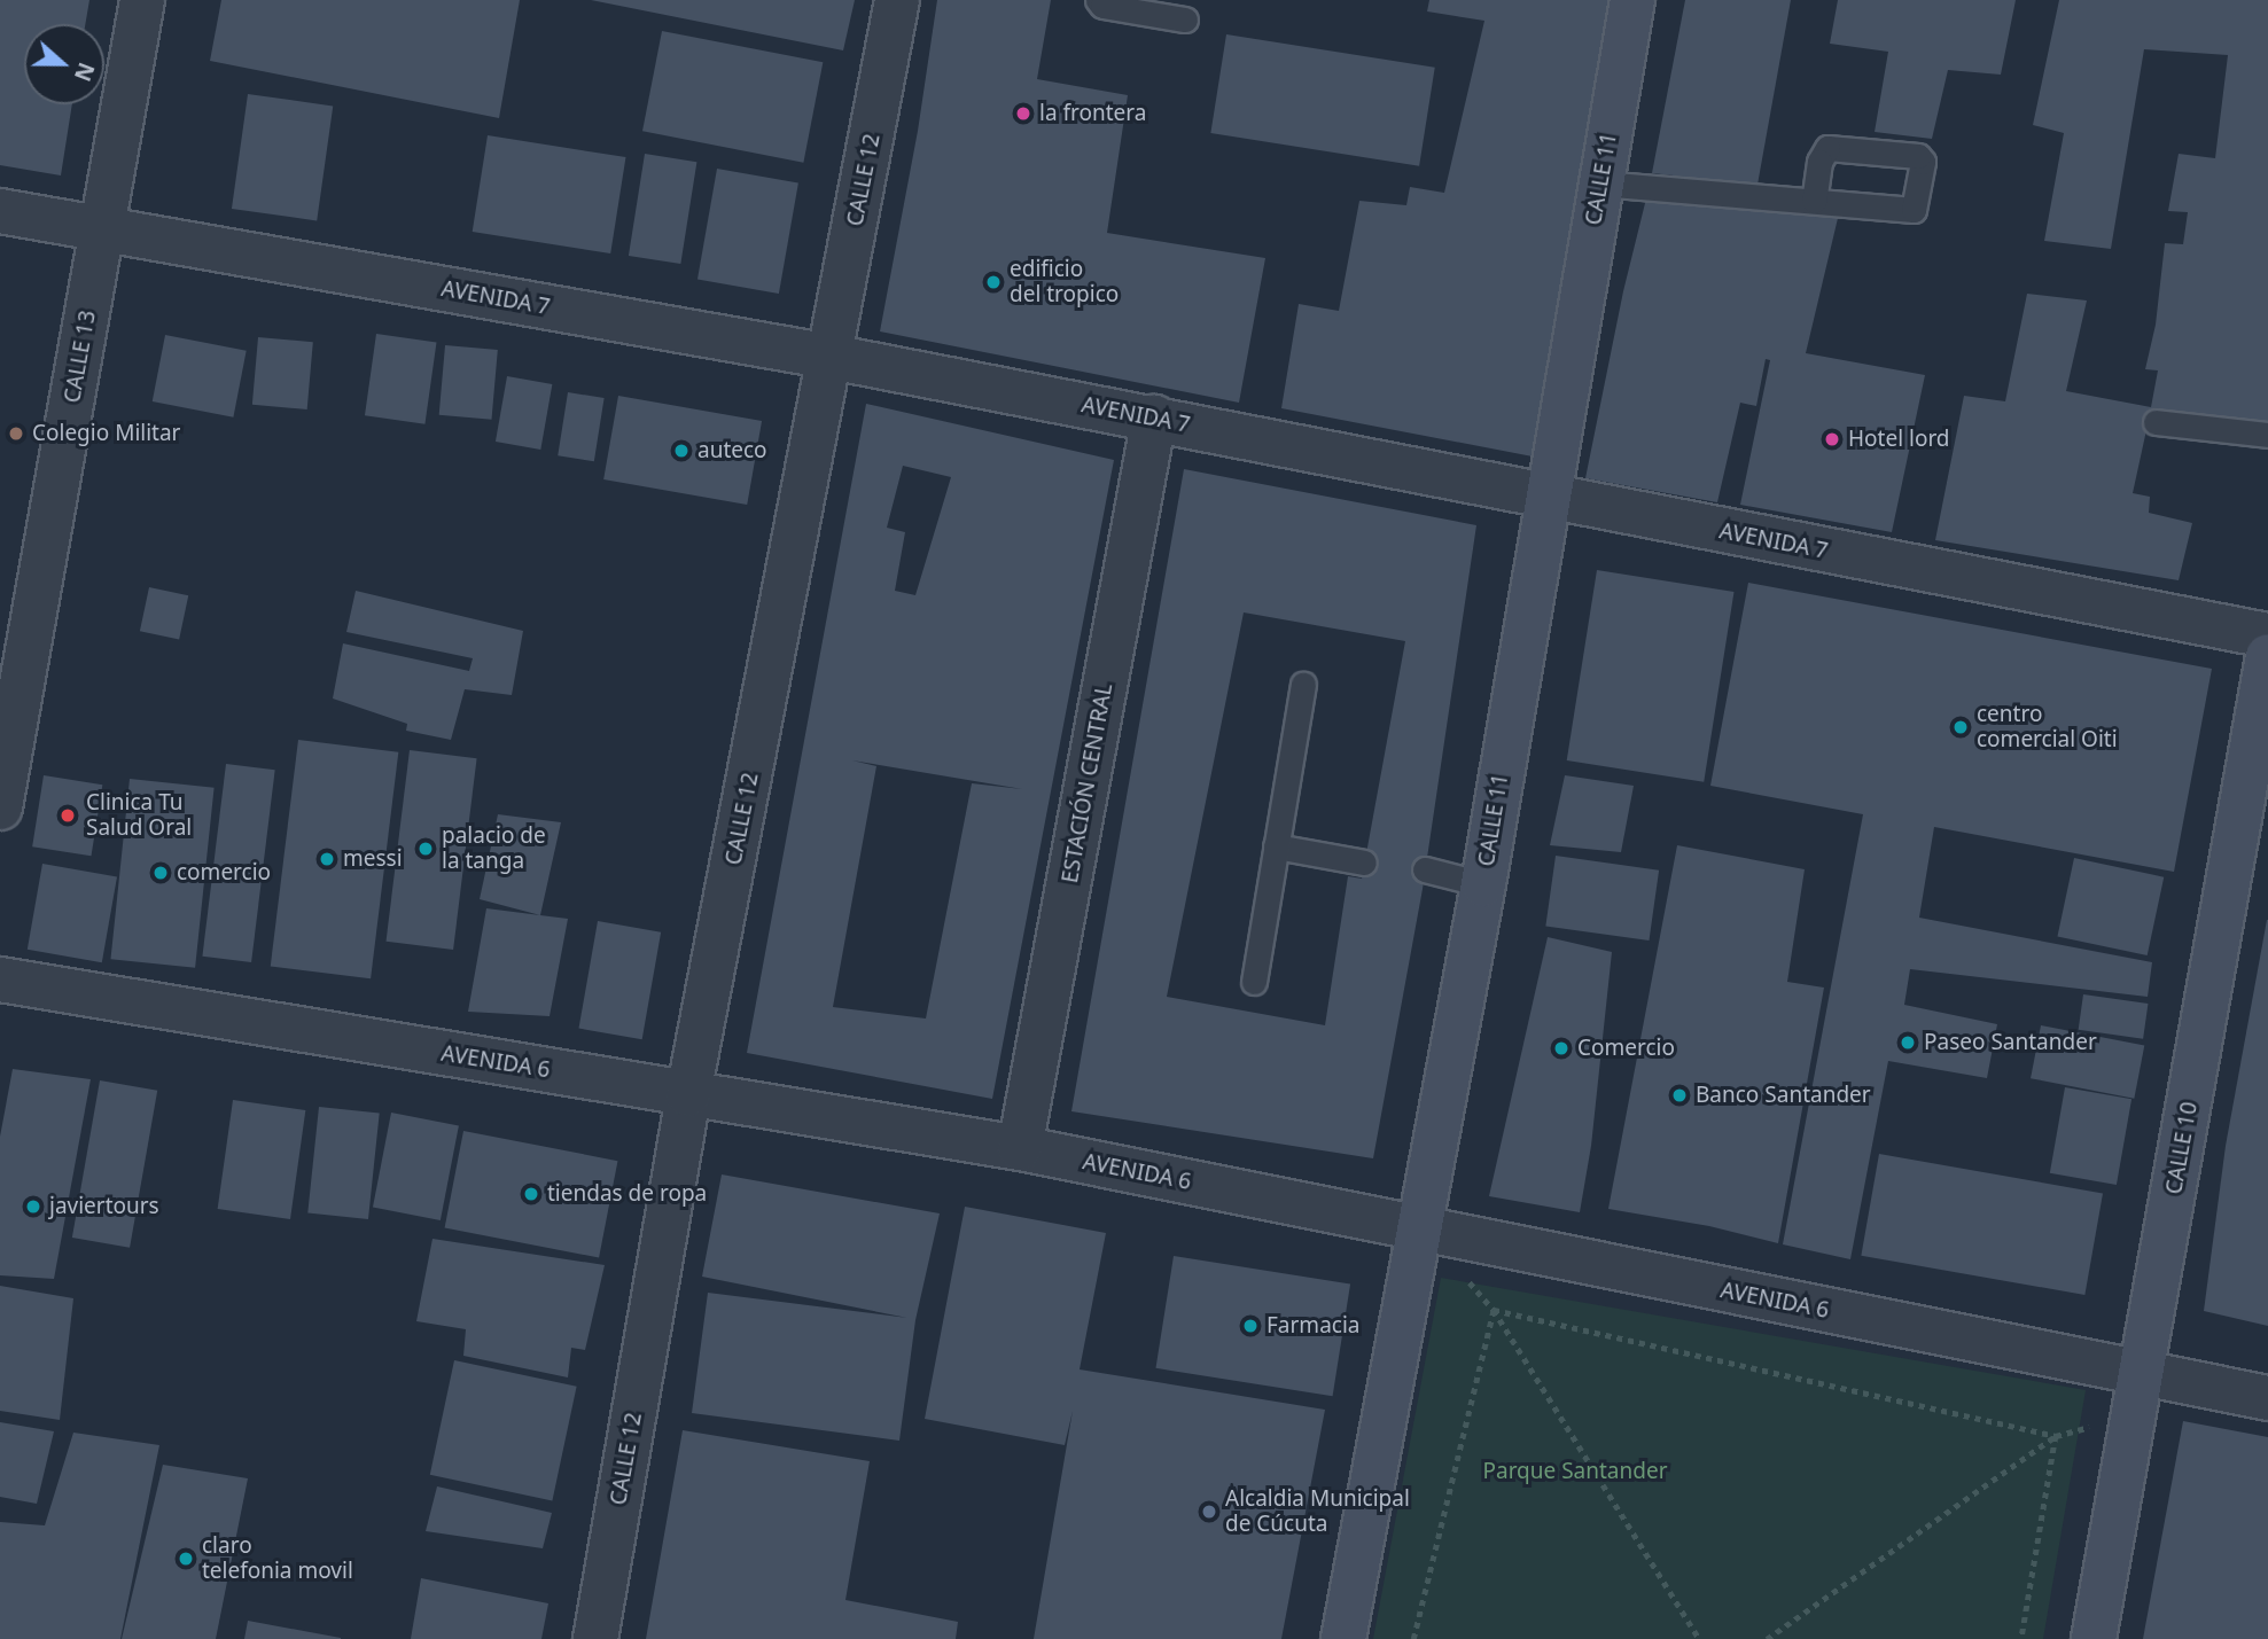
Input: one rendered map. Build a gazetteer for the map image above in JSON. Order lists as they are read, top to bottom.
{
  "streets": {
    "street": [
      "CALLE 11",
      "CALLE 12",
      "AVENIDA 7",
      "CALLE 13",
      "ESTACIÓN CENTRAL",
      "AVENIDA 6",
      "CALLE 10"
    ]
  },
  "crossings": [
    ["CALLE 11", "AVENIDA 7"],
    ["CALLE 11", "AVENIDA 6"],
    ["CALLE 12", "AVENIDA 7"],
    ["CALLE 12", "AVENIDA 6"],
    ["AVENIDA 7", "CALLE 13"],
    ["AVENIDA 7", "ESTACIÓN CENTRAL"],
    ["ESTACIÓN CENTRAL", "AVENIDA 6"],
    ["AVENIDA 6", "CALLE 10"]
  ],
  "parks": ["Parque Santander"],
  "places": [
    "la frontera",
    "edificio del tropico",
    "Colegio Militar",
    "Hotel lord",
    "auteco",
    "centro comercial Oiti",
    "Clinica Tu Salud Oral",
    "palacio de la tanga",
    "messi",
    "comercio",
    "Paseo Santander",
    "Comercio",
    "Banco Santander",
    "tiendas de ropa",
    "javiertours",
    "Farmacia",
    "Alcaldia Municipal de Cúcuta",
    "claro telefonia movil"
  ],
  "north": "right"
}
